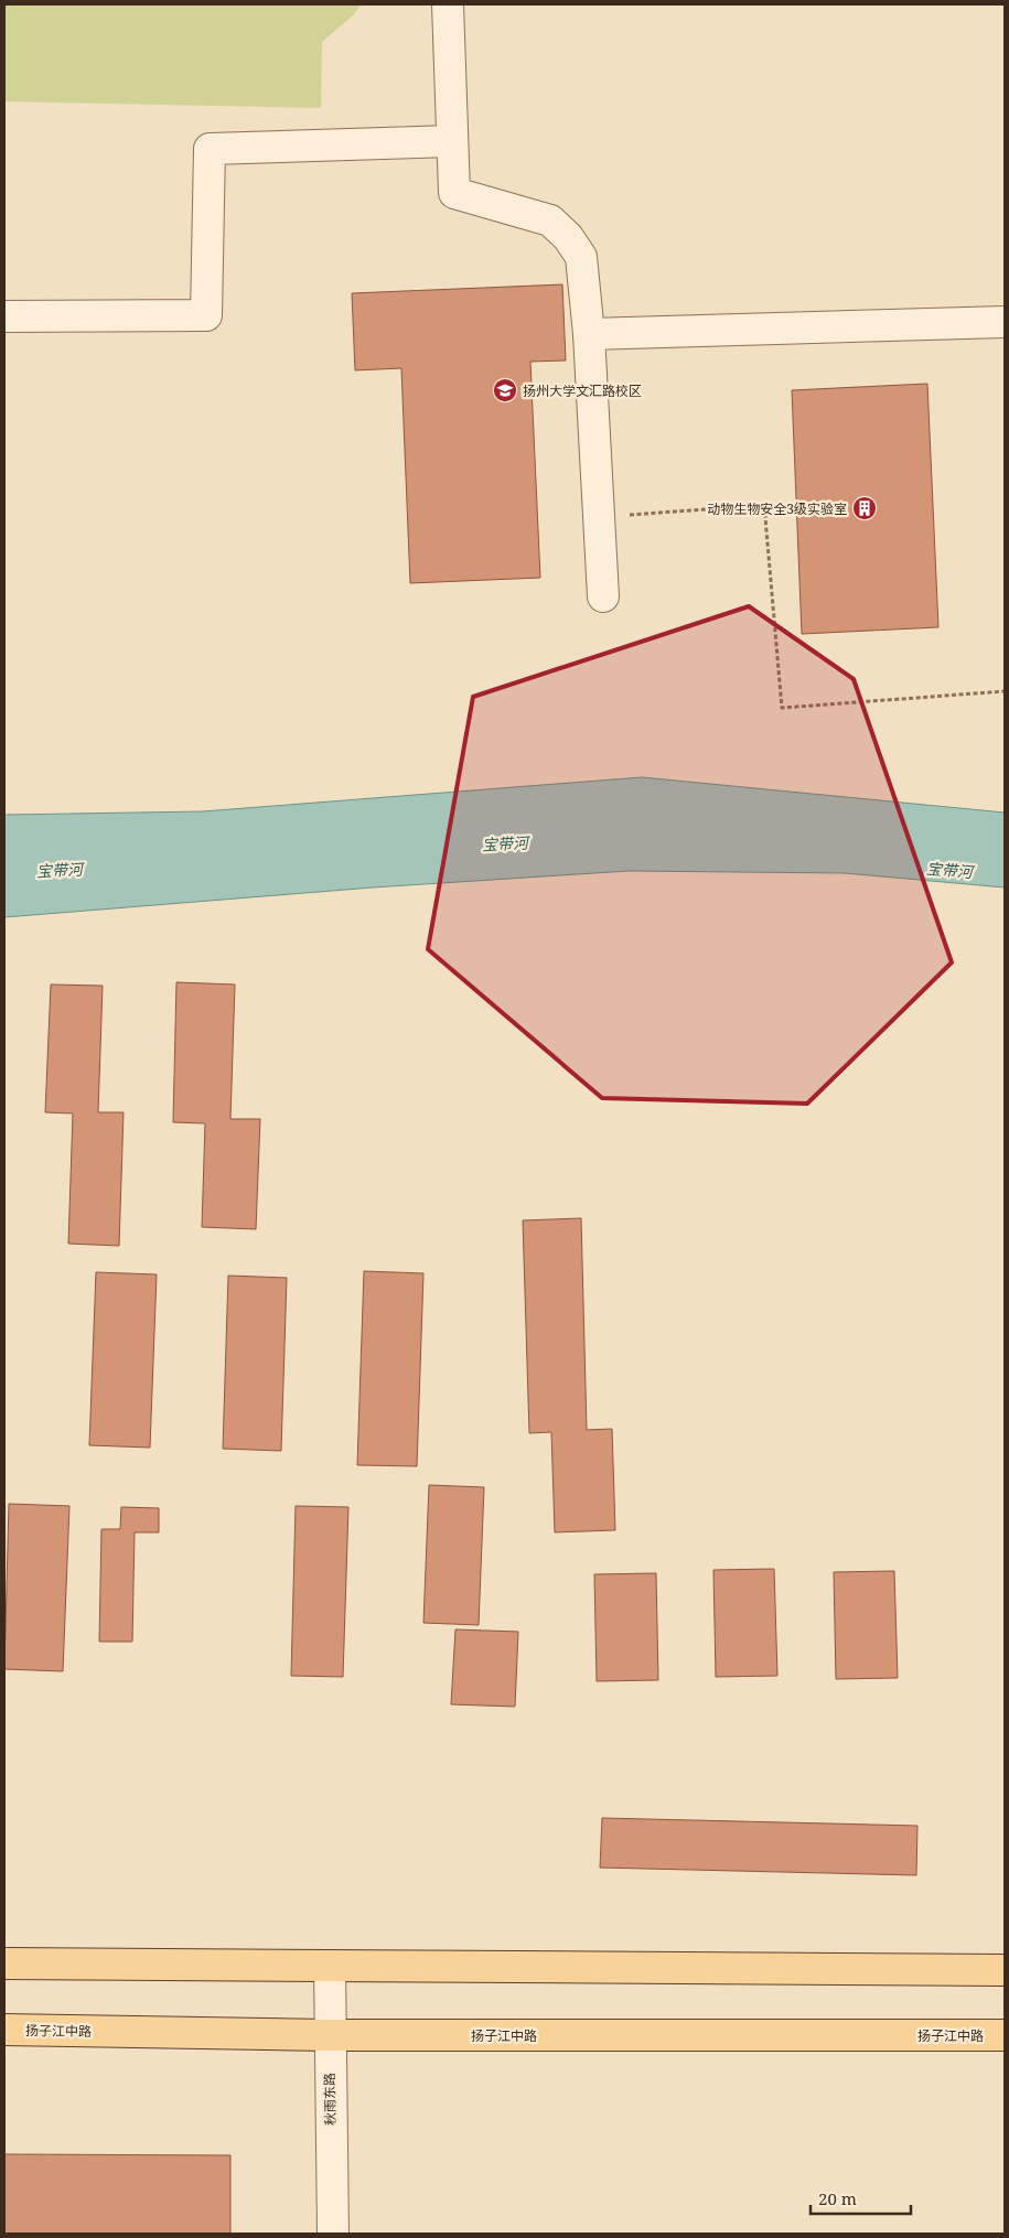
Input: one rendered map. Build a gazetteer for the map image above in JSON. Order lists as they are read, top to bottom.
{
  "streets": {
    "main road": ["扬子江中路"],
    "street": ["秋雨东路"]
  },
  "crossings": [
    ["扬子江中路", "秋雨东路"]
  ],
  "water": ["宝带河"],
  "places": {
    "school or university": ["扬州大学文汇路校区"],
    "building": ["动物生物安全3级实验室"]
  },
  "scale_bar": "20 m"
}
